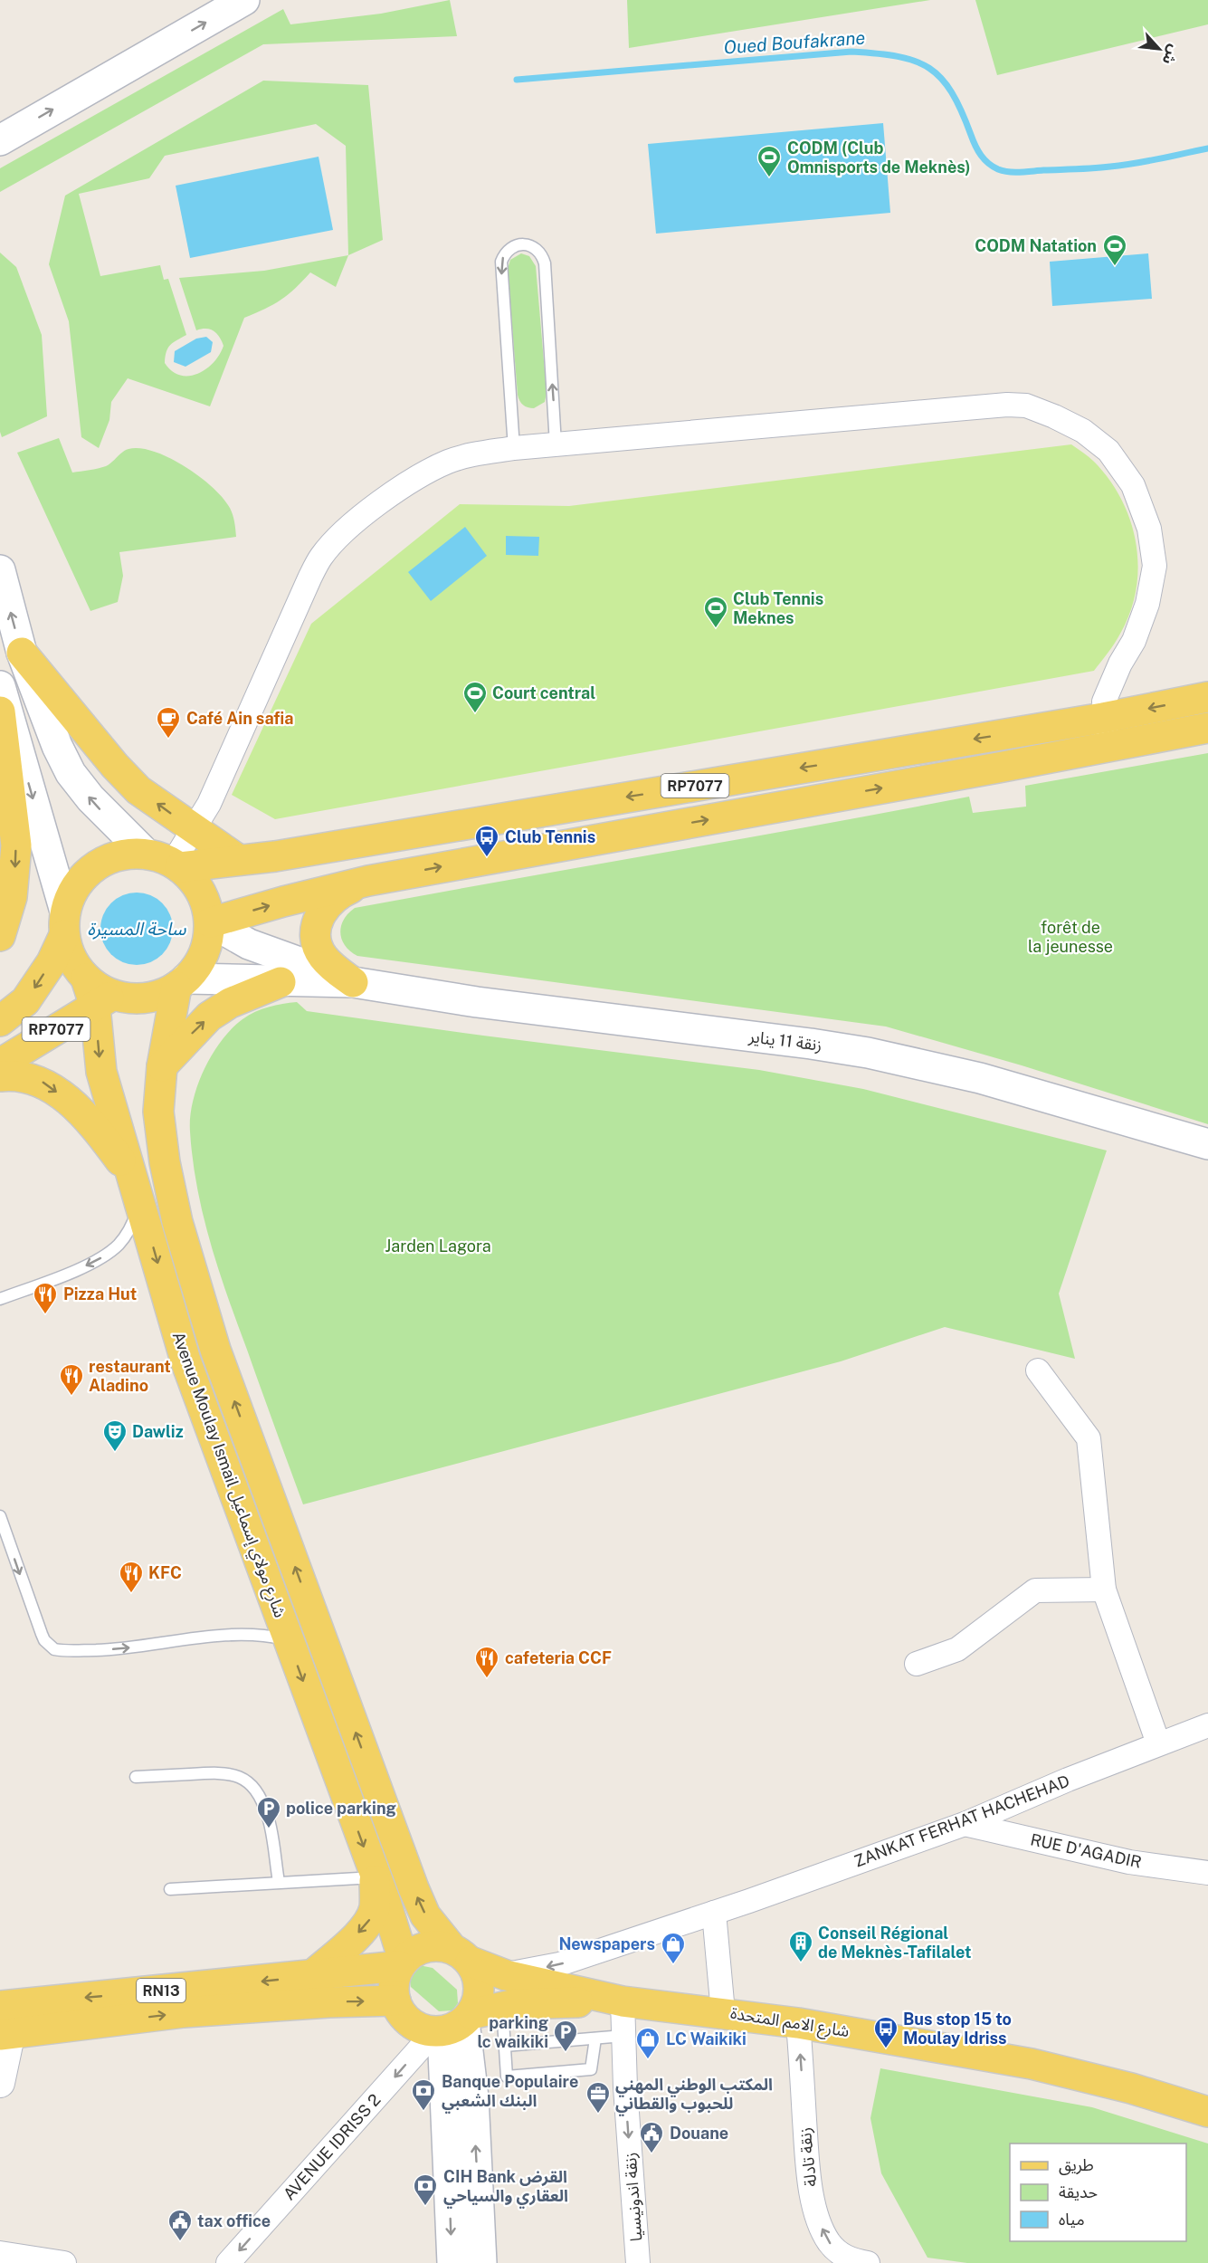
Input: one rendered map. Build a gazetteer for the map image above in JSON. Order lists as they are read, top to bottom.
{
  "streets": {
    "main road": [
      "RP7077",
      "زنقة 11 يناير",
      "Avenue Moulay Ismail شارع مولاي إسماعيل",
      "RN13",
      "شارع الامم المتحدة"
    ],
    "street": [
      "ZANKAT FERHAT HACHEHAD",
      "RUE D'AGADIR",
      "AVENUE IDRISS 2",
      "زنقة تادلة",
      "زنقة اندونيسيا"
    ]
  },
  "crossings": [
    ["RP7077", "Avenue Moulay Ismail شارع مولاي إسماعيل"],
    ["Avenue Moulay Ismail شارع مولاي إسماعيل", "RN13"],
    ["Avenue Moulay Ismail شارع مولاي إسماعيل", "AVENUE IDRISS 2"],
    ["ZANKAT FERHAT HACHEHAD", "RUE D'AGADIR"],
    ["ZANKAT FERHAT HACHEHAD", "RN13"],
    ["RN13", "شارع الامم المتحدة"],
    ["RN13", "AVENUE IDRISS 2"],
    ["RN13", "زنقة اندونيسيا"],
    ["شارع الامم المتحدة", "زنقة تادلة"],
    ["شارع الامم المتحدة", "زنقة اندونيسيا"]
  ],
  "one_way": ["AVENUE IDRISS 2", "زنقة تادلة", "زنقة اندونيسيا"],
  "water": ["Oued Boufakrane", "ساحة المسيرة"],
  "parks": ["forêt de la jeunesse", "Jarden Lagora"],
  "places": {
    "sports": [
      "CODM (Club Omnisports de Meknès)",
      "CODM Natation",
      "Club Tennis Meknes",
      "Court central"
    ],
    "cafe": ["Café Ain safia"],
    "bus stop": ["Club Tennis", "Bus stop 15 to Moulay Idriss"],
    "restaurant": [
      "Pizza Hut",
      "restaurant Aladino",
      "KFC",
      "cafeteria CCF"
    ],
    "theatre": ["Dawliz"],
    "parking": ["police parking", "parking lc waikiki"],
    "building": ["Conseil Régional de Meknès-Tafilalet"],
    "shop": ["Newspapers", "LC Waikiki"],
    "bank": ["Banque Populaire البنك الشعبي", "CIH Bank القرض العقاري والسياحي"],
    "office": ["المكتب الوطني المهني للحبوب والقطاني"],
    "public building": ["Douane", "tax office"]
  },
  "legend": ["طريق", "حديقة", "مياه"],
  "north": "bottom right"
}
